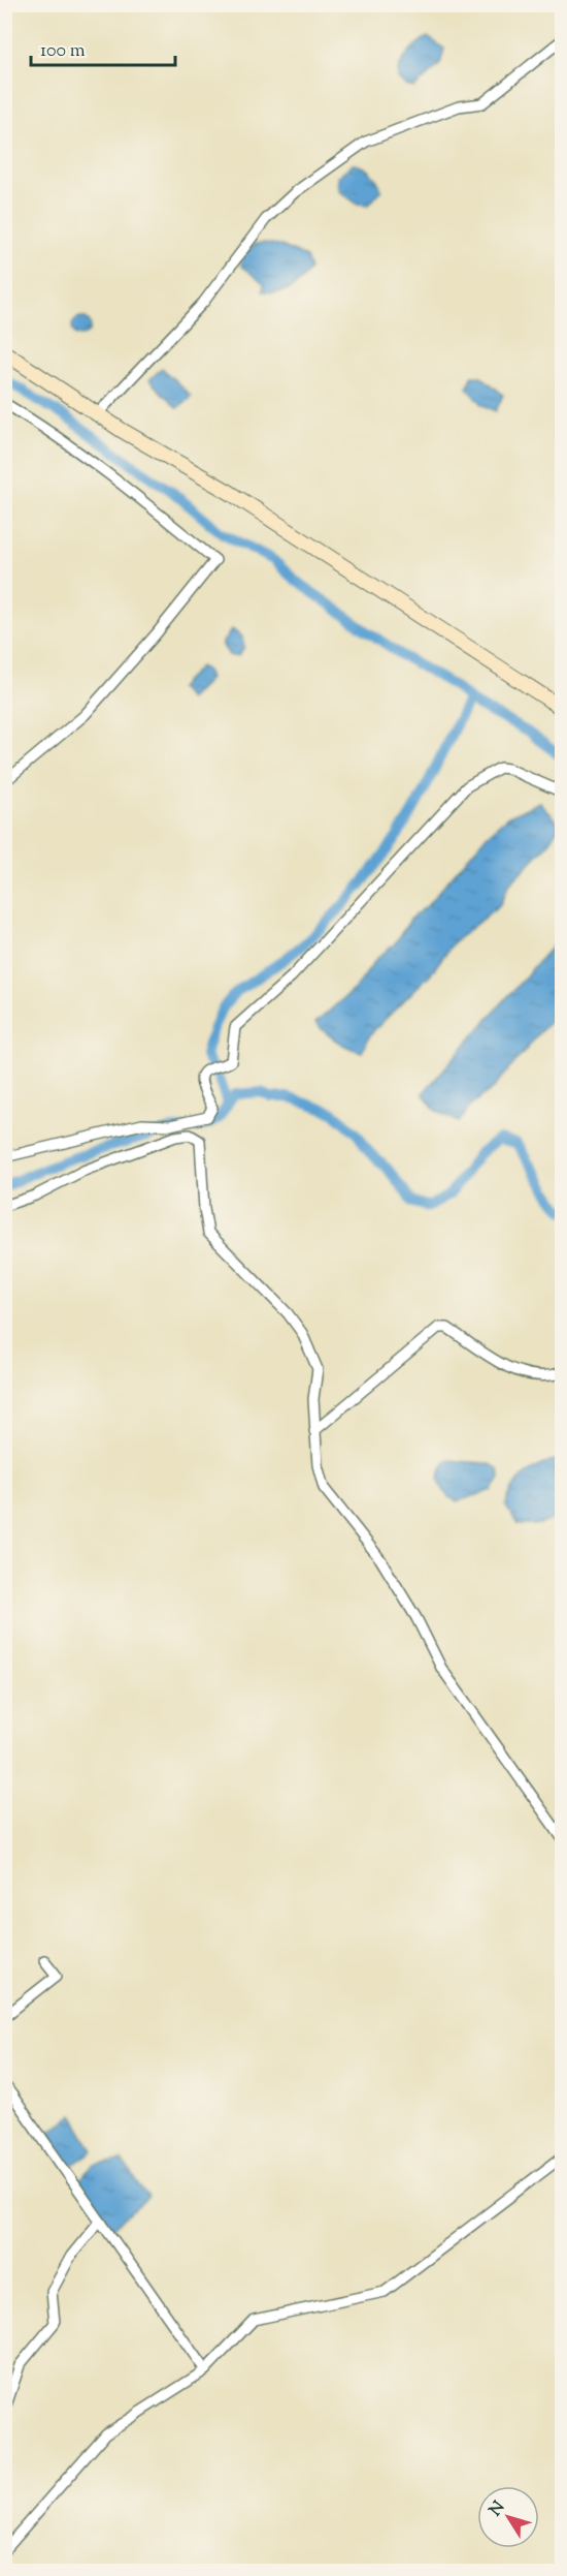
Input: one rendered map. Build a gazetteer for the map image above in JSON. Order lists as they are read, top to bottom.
{
  "scale_bar": "100 m",
  "north": "top left"
}
